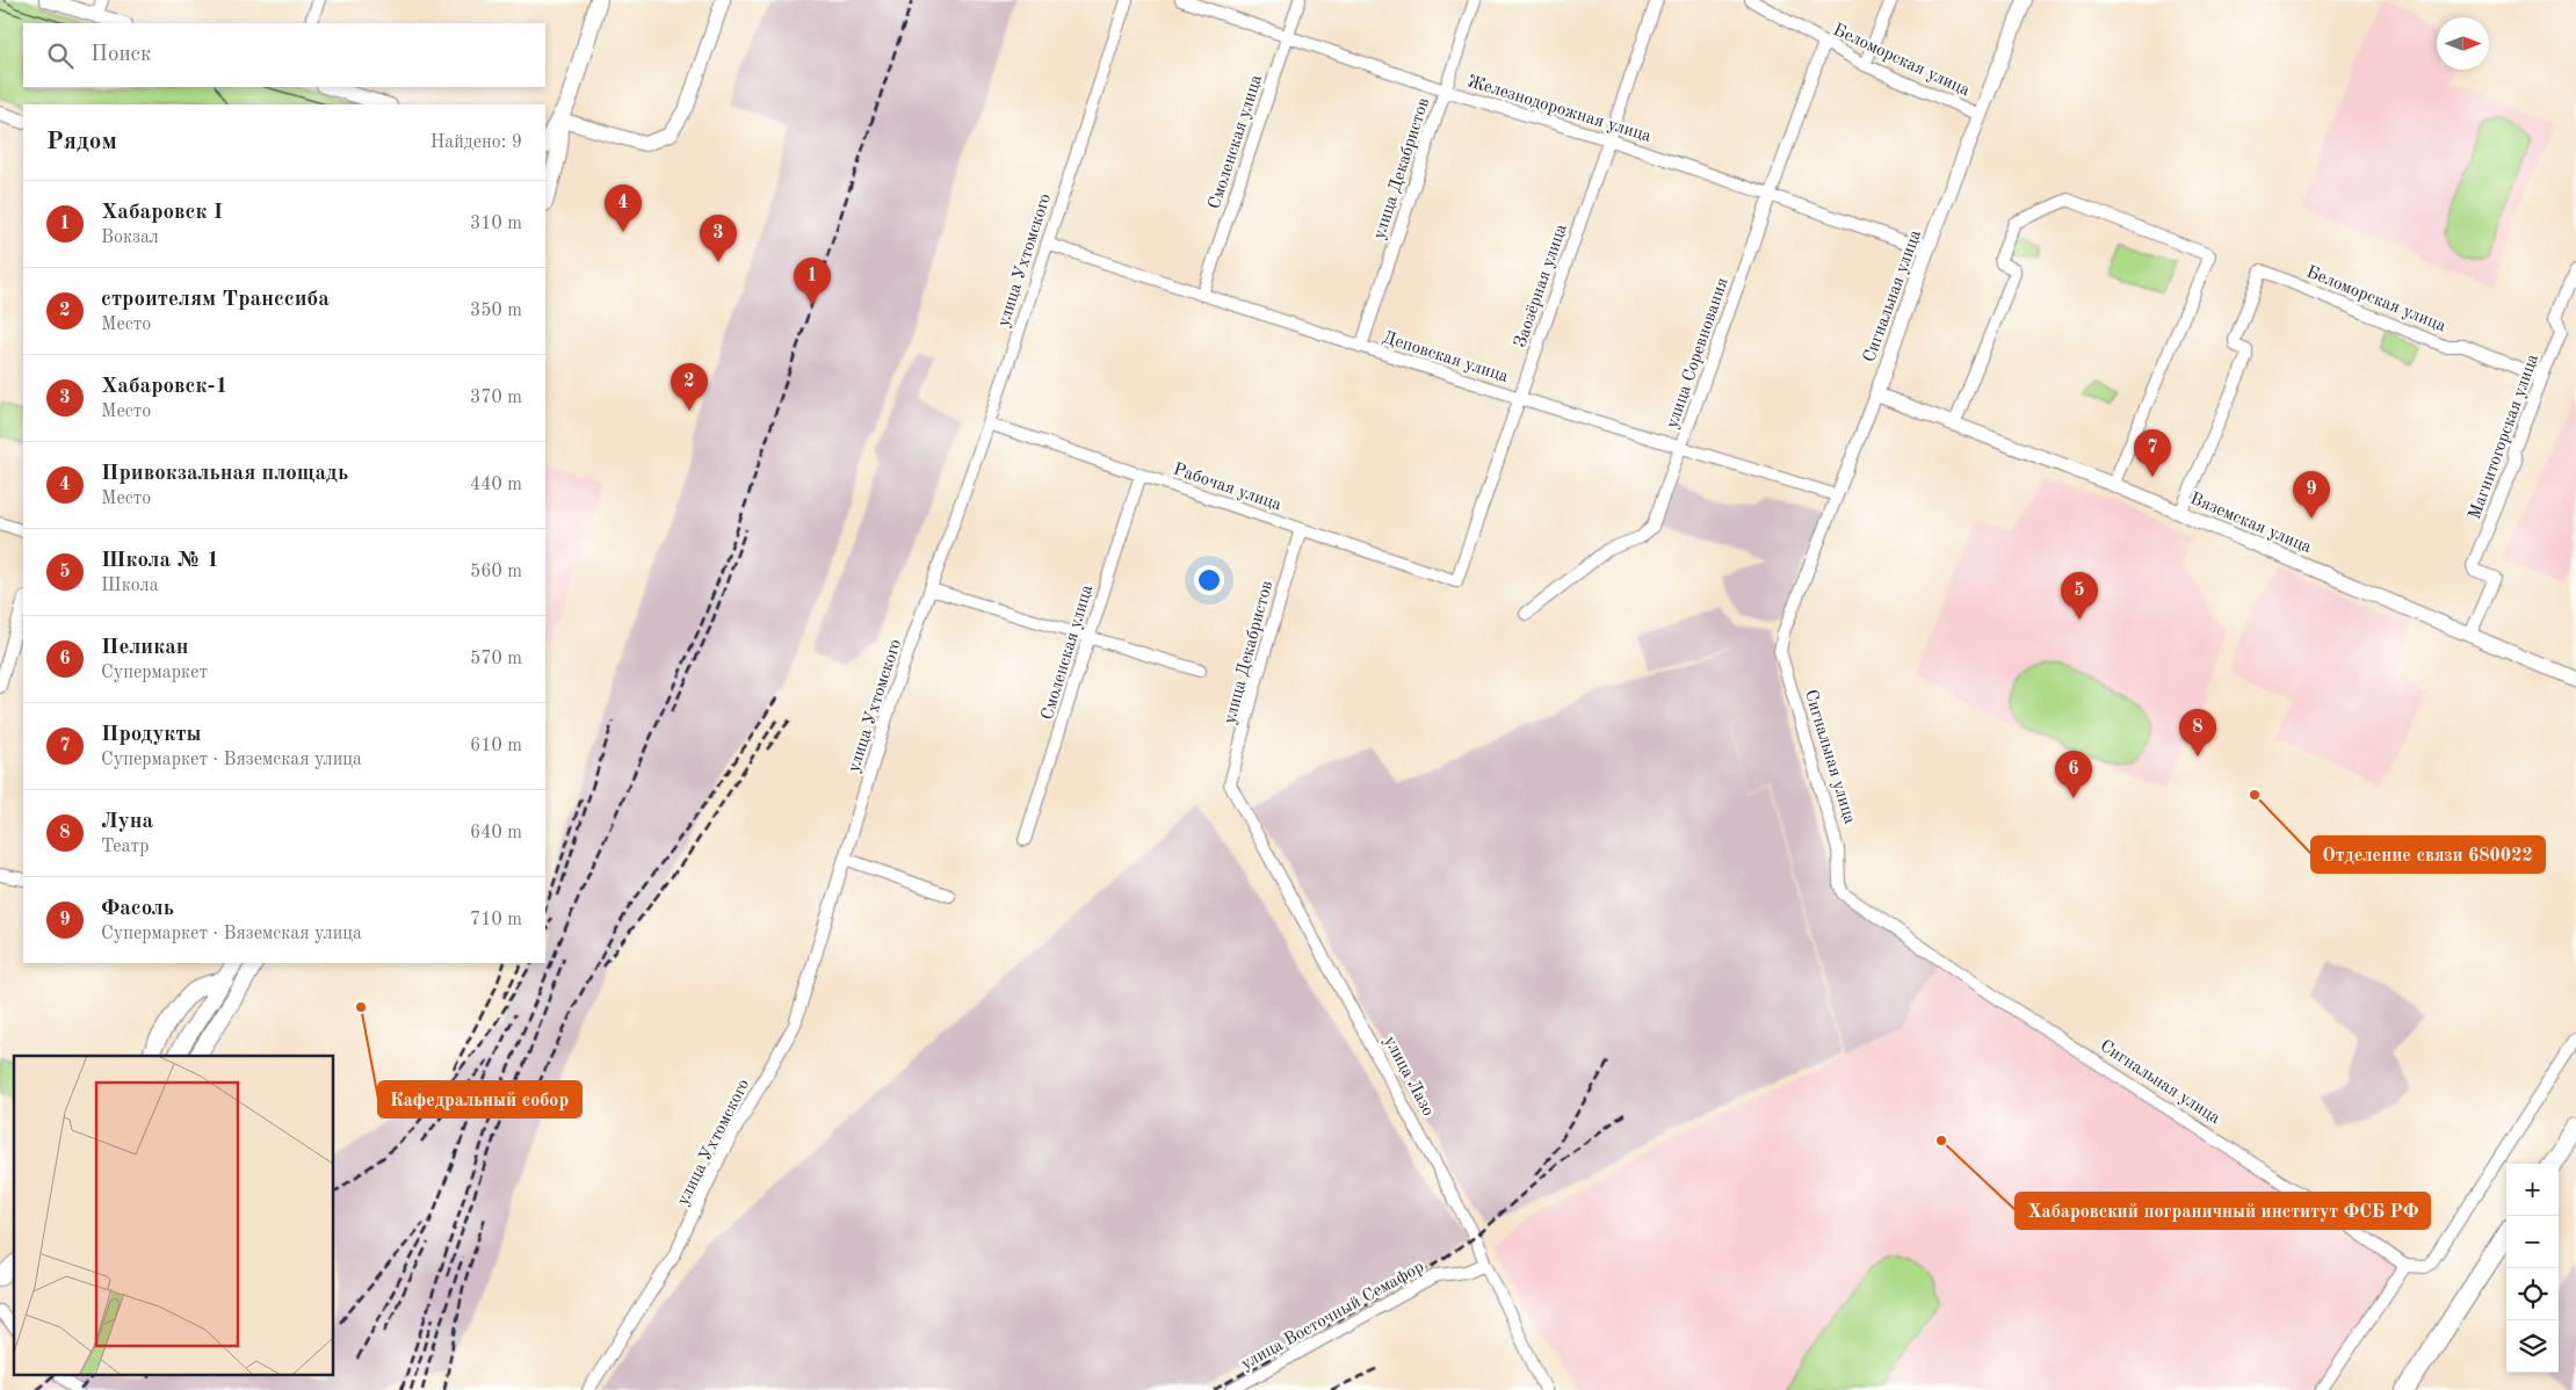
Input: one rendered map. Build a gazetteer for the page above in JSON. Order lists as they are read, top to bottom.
{
  "streets": {
    "street": [
      "Беломорская улица",
      "Железнодорожная улица",
      "Смоленская улица",
      "улица Декабристов",
      "улица Ухтомского",
      "Заозёрная улица",
      "Сигнальная улица",
      "улица Соревнования",
      "Деповская улица",
      "Магнитогорская улица",
      "Рабочая улица",
      "Вяземская улица",
      "улица Лазо",
      "улица Восточный Семафор"
    ]
  },
  "crossings": [
    ["Беломорская улица", "Сигнальная улица"],
    ["Беломорская улица", "улица Соревнования"],
    ["Беломорская улица", "Магнитогорская улица"],
    ["Беломорская улица", "Вяземская улица"],
    ["Железнодорожная улица", "Смоленская улица"],
    ["Железнодорожная улица", "улица Декабристов"],
    ["Железнодорожная улица", "Заозёрная улица"],
    ["Железнодорожная улица", "Сигнальная улица"],
    ["Железнодорожная улица", "улица Соревнования"],
    ["Смоленская улица", "Деповская улица"],
    ["Смоленская улица", "Рабочая улица"],
    ["улица Декабристов", "Деповская улица"],
    ["улица Декабристов", "Рабочая улица"],
    ["улица Декабристов", "улица Лазо"],
    ["улица Ухтомского", "Деповская улица"],
    ["улица Ухтомского", "Рабочая улица"],
    ["Заозёрная улица", "Деповская улица"],
    ["Заозёрная улица", "Рабочая улица"],
    ["Сигнальная улица", "Деповская улица"],
    ["Сигнальная улица", "Вяземская улица"],
    ["улица Соревнования", "Деповская улица"],
    ["Магнитогорская улица", "Вяземская улица"],
    ["улица Лазо", "улица Восточный Семафор"]
  ],
  "places": ["Отделение связи 680022", "Кафедральный собор", "Хабаровский пограничный институт ФСБ РФ"],
  "north": "right",
  "page": {
    "search": "Поиск",
    "heading": ["Рядом", "Найдено: 9"],
    "list": [
      {
        "mark": "1",
        "name": "Хабаровск I",
        "note": "Вокзал",
        "value": "310 m"
      },
      {
        "mark": "2",
        "name": "строителям Транссиба",
        "note": "Место",
        "value": "350 m"
      },
      {
        "mark": "3",
        "name": "Хабаровск-1",
        "note": "Место",
        "value": "370 m"
      },
      {
        "mark": "4",
        "name": "Привокзальная площадь",
        "note": "Место",
        "value": "440 m"
      },
      {
        "mark": "5",
        "name": "Школа № 1",
        "note": "Школа",
        "value": "560 m"
      },
      {
        "mark": "6",
        "name": "Пеликан",
        "note": "Супермаркет",
        "value": "570 m"
      },
      {
        "mark": "7",
        "name": "Продукты",
        "note": "Супермаркет · Вяземская улица",
        "value": "610 m"
      },
      {
        "mark": "8",
        "name": "Луна",
        "note": "Театр",
        "value": "640 m"
      },
      {
        "mark": "9",
        "name": "Фасоль",
        "note": "Супермаркет · Вяземская улица",
        "value": "710 m"
      }
    ],
    "pins": [
      "4",
      "3",
      "1",
      "2",
      "7",
      "9",
      "5",
      "8",
      "6"
    ],
    "map_buttons": ["+", "−"]
  }
}
